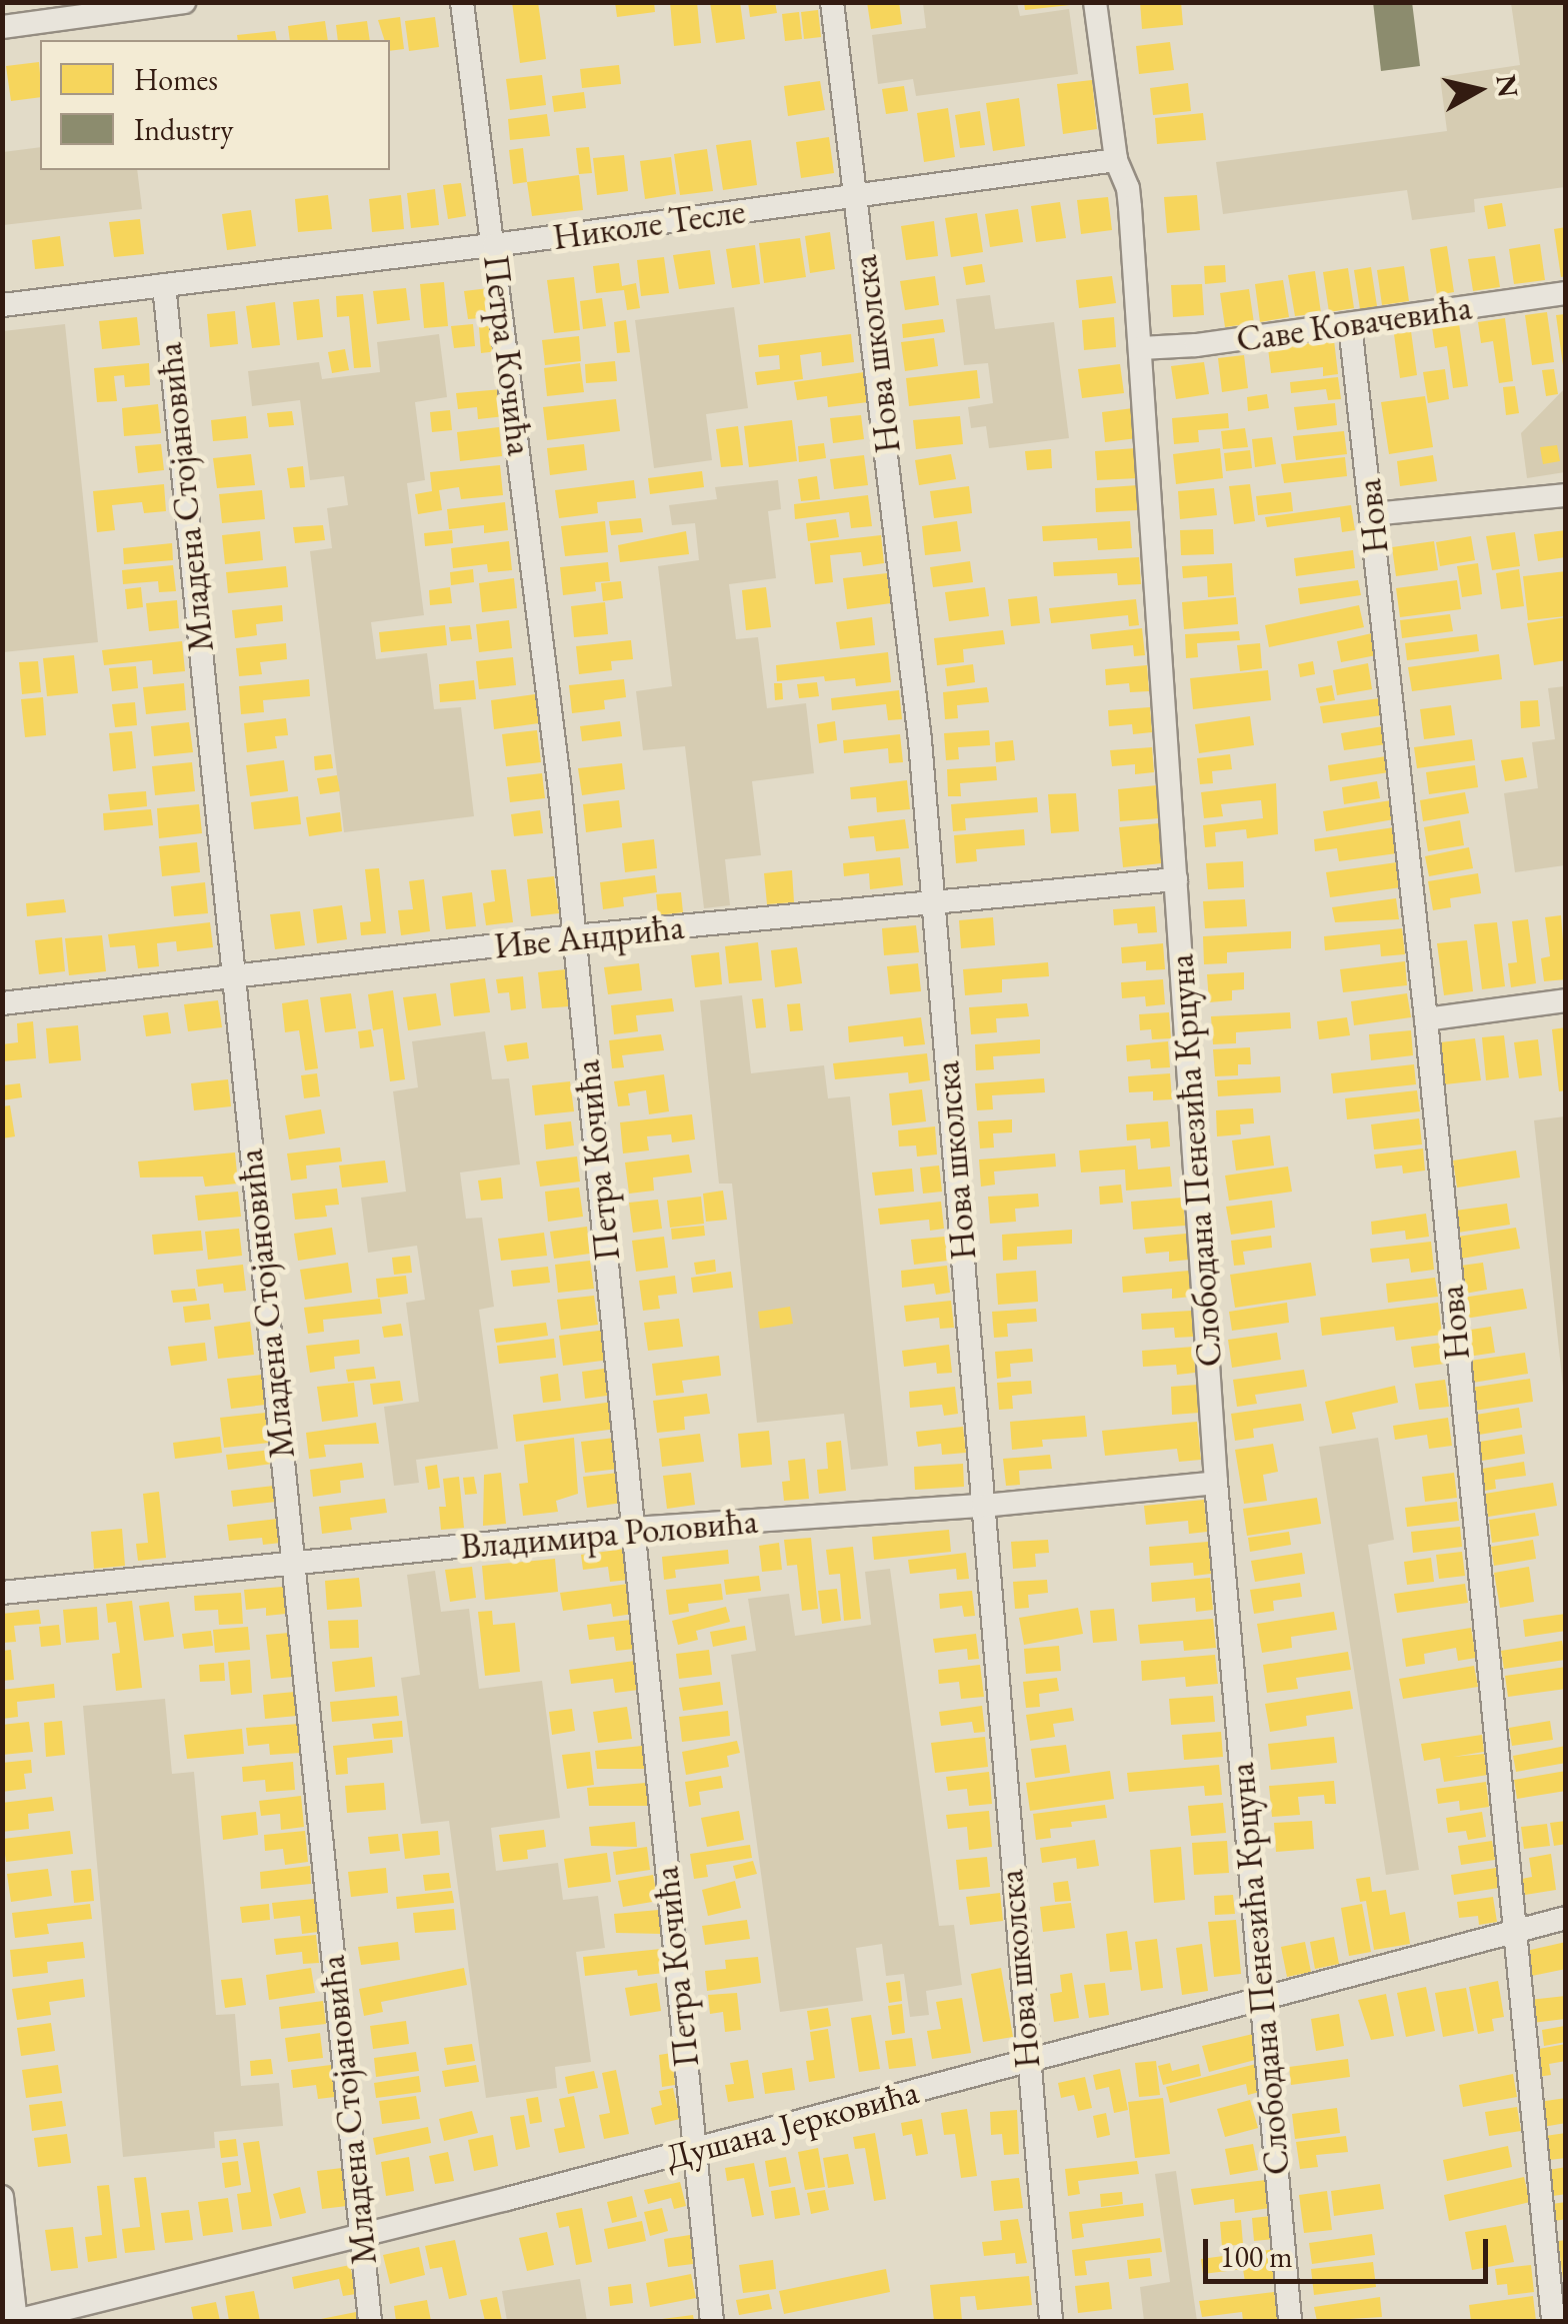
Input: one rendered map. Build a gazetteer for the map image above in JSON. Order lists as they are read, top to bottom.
{
  "streets": {
    "street": [
      "Николе Тесле",
      "Саве Ковачевића",
      "Нова школска",
      "Петра Кочића",
      "Младена Стојановића",
      "Нова",
      "Иве Андрића",
      "Слободана Пенезића Крцуна",
      "Владимира Роловића",
      "Душана Јерковића"
    ]
  },
  "crossings": [
    ["Николе Тесле", "Нова школска"],
    ["Николе Тесле", "Петра Кочића"],
    ["Николе Тесле", "Младена Стојановића"],
    ["Николе Тесле", "Слободана Пенезића Крцуна"],
    ["Саве Ковачевића", "Нова"],
    ["Саве Ковачевића", "Слободана Пенезића Крцуна"],
    ["Нова школска", "Иве Андрића"],
    ["Нова школска", "Владимира Роловића"],
    ["Нова школска", "Душана Јерковића"],
    ["Петра Кочића", "Иве Андрића"],
    ["Петра Кочића", "Владимира Роловића"],
    ["Петра Кочића", "Душана Јерковића"],
    ["Младена Стојановића", "Иве Андрића"],
    ["Младена Стојановића", "Владимира Роловића"],
    ["Младена Стојановића", "Душана Јерковића"],
    ["Нова", "Душана Јерковића"],
    ["Иве Андрића", "Слободана Пенезића Крцуна"],
    ["Слободана Пенезића Крцуна", "Владимира Роловића"],
    ["Слободана Пенезића Крцуна", "Душана Јерковића"]
  ],
  "legend": ["Homes", "Industry"],
  "scale_bar": "100 m",
  "north": "right"
}
